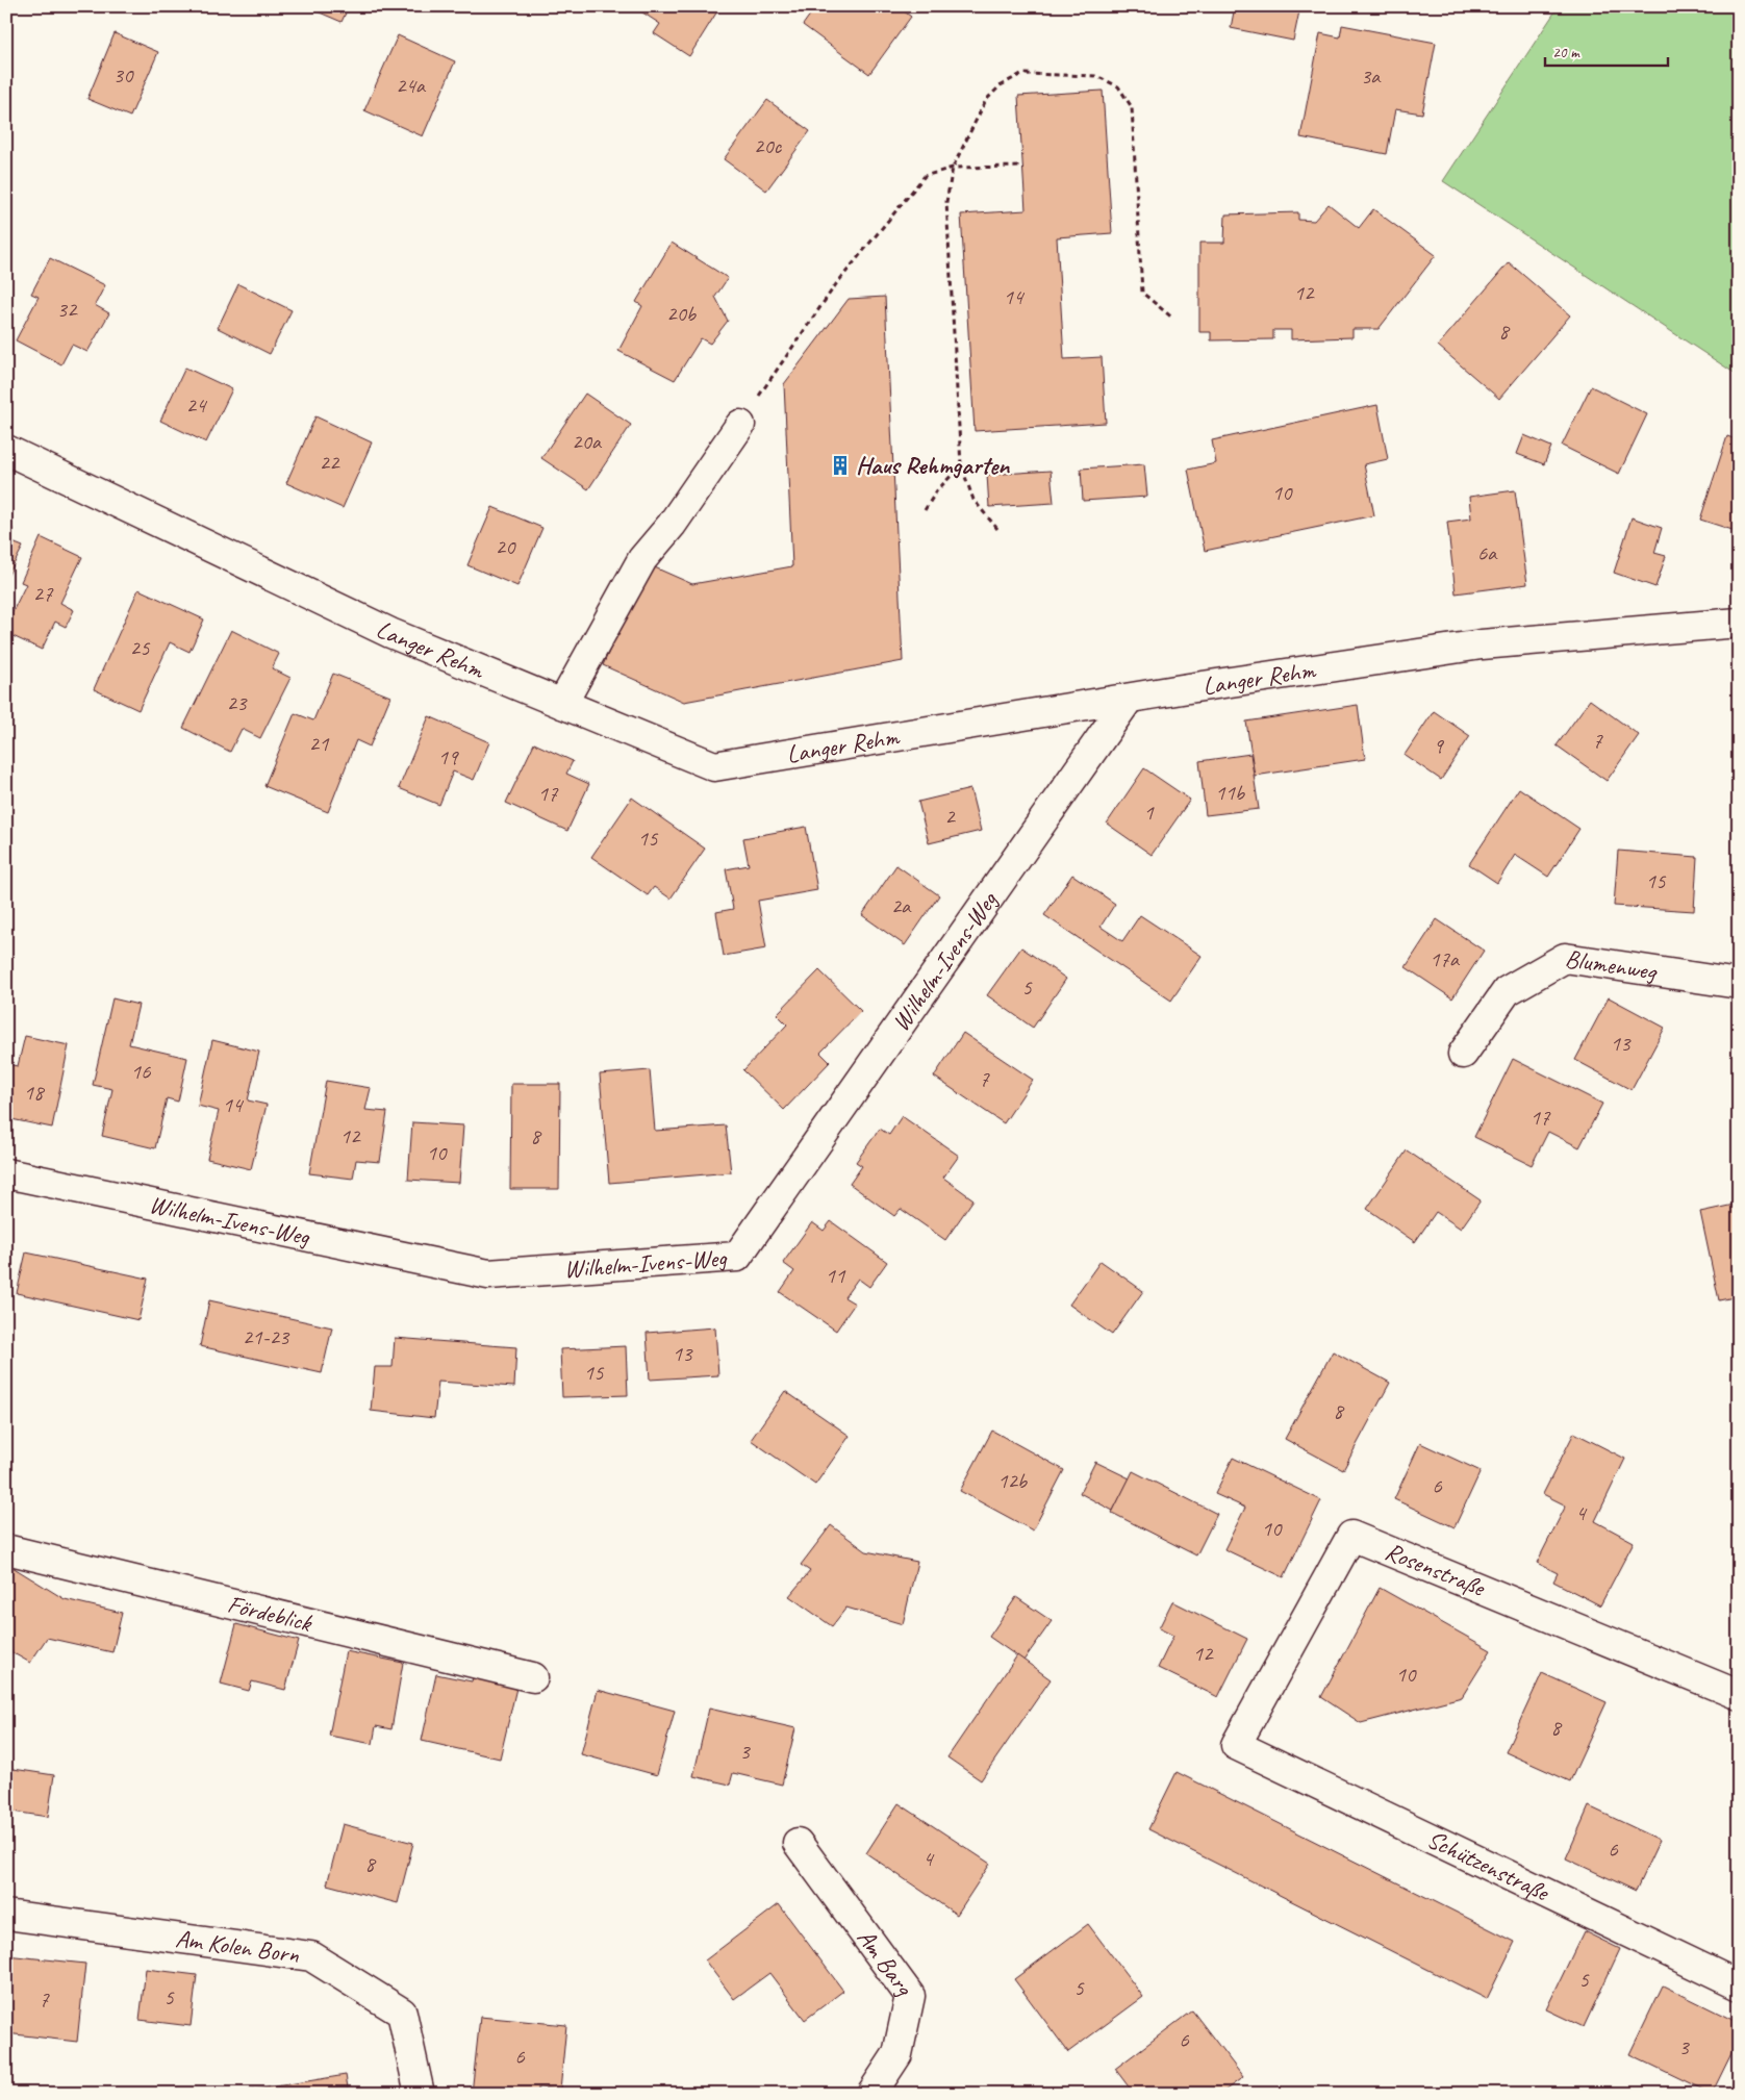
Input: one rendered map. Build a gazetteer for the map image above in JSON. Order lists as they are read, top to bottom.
{
  "streets": {
    "street": [
      "Langer Rehm",
      "Wilhelm-Ivens-Weg",
      "Blumenweg",
      "Rosenstraße",
      "Fördeblick",
      "Schützenstraße",
      "Am Kolen Born",
      "Am Barg"
    ]
  },
  "crossings": [
    ["Langer Rehm", "Wilhelm-Ivens-Weg"],
    ["Rosenstraße", "Schützenstraße"]
  ],
  "places": {
    "building": ["Haus Rehmgarten"]
  },
  "house_numbers": [
    "30",
    "3a",
    "24a",
    "20c",
    "12",
    "14",
    "32",
    "20b",
    "8",
    "24",
    "20a",
    "22",
    "10",
    "20",
    "6a",
    "27",
    "25",
    "23",
    "7",
    "21",
    "9",
    "19",
    "11b",
    "17",
    "1",
    "2",
    "15",
    "15",
    "2a",
    "17a",
    "5",
    "13",
    "16",
    "7",
    "18",
    "14",
    "17",
    "12",
    "8",
    "10",
    "11",
    "21-23",
    "13",
    "15",
    "8",
    "12b",
    "6",
    "4",
    "10",
    "12",
    "10",
    "8",
    "3",
    "6",
    "4",
    "8",
    "5",
    "5",
    "5",
    "7",
    "6",
    "3",
    "6"
  ],
  "scale_bar": "20 m"
}
